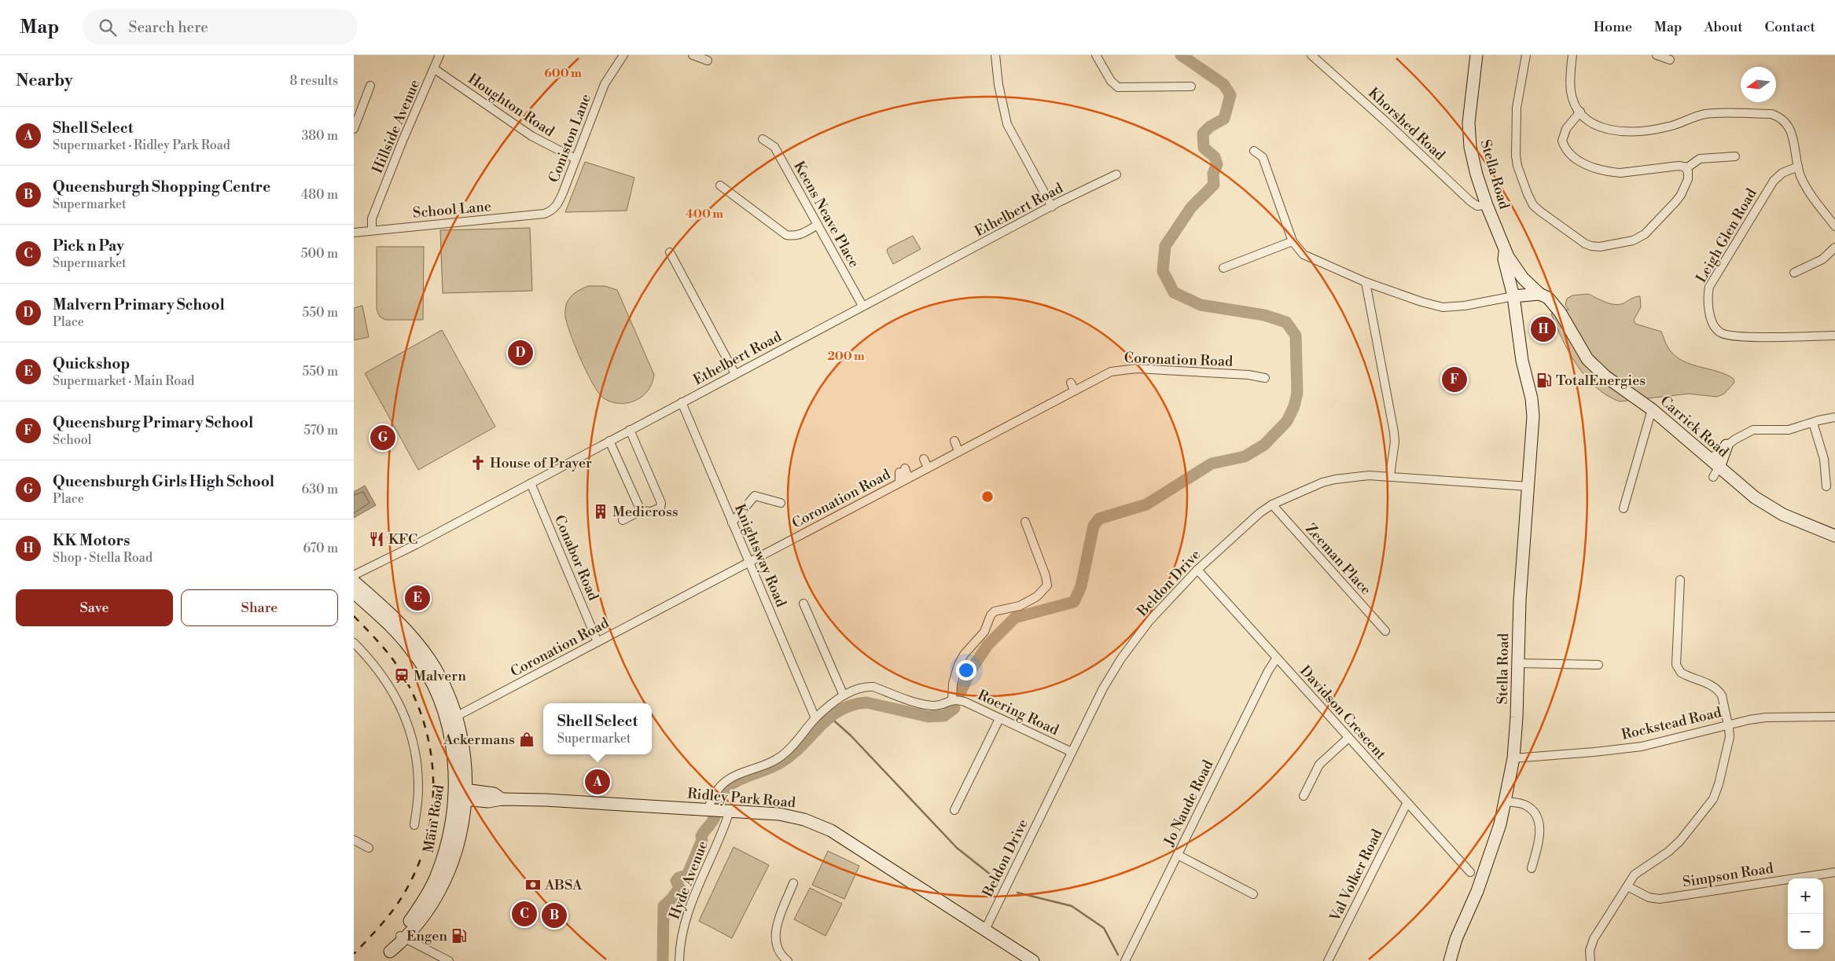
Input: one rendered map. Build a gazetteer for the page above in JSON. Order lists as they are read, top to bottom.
{
  "streets": {
    "main road": [
      "Stella Road",
      "Carrick Road",
      "Ridley Park Road",
      "Main Road"
    ],
    "street": [
      "Houghton Road",
      "Khorshed Road",
      "Hillside Avenue",
      "Coniston Lane",
      "School Lane",
      "Ethelbert Road",
      "Keens Neave Place",
      "Leigh Glen Road",
      "Coronation Road",
      "Knightsway Road",
      "Conabor Road",
      "Zeeman Place",
      "Beldon Drive",
      "Roering Road",
      "Davidson Crescent",
      "Rockstead Road",
      "Jo Naude Road",
      "Val Volker Road",
      "Simpson Road",
      "Hyde Avenue"
    ]
  },
  "crossings": [
    ["Houghton Road", "Hillside Avenue"],
    ["Houghton Road", "Coniston Lane"],
    ["Khorshed Road", "Stella Road"],
    ["Hillside Avenue", "School Lane"],
    ["Coniston Lane", "School Lane"],
    ["Stella Road", "Carrick Road"],
    ["Stella Road", "Beldon Drive"],
    ["Stella Road", "Rockstead Road"],
    ["Ethelbert Road", "Keens Neave Place"],
    ["Ethelbert Road", "Knightsway Road"],
    ["Ethelbert Road", "Conabor Road"],
    ["Coronation Road", "Knightsway Road"],
    ["Coronation Road", "Conabor Road"],
    ["Coronation Road", "Main Road"],
    ["Zeeman Place", "Beldon Drive"],
    ["Beldon Drive", "Roering Road"],
    ["Beldon Drive", "Davidson Crescent"],
    ["Beldon Drive", "Ridley Park Road"],
    ["Davidson Crescent", "Jo Naude Road"],
    ["Davidson Crescent", "Val Volker Road"],
    ["Ridley Park Road", "Main Road"],
    ["Ridley Park Road", "Hyde Avenue"]
  ],
  "places": {
    "fuel station": ["TotalEnergies", "Engen"],
    "church": ["House of Prayer"],
    "building": ["Medicross"],
    "restaurant": ["KFC"],
    "station": ["Malvern"],
    "shop": ["Ackermans"],
    "bank": ["ABSA"]
  },
  "north": "left",
  "page": {
    "header": "Map",
    "search": "Search here",
    "nav": [
      "Home",
      "Map",
      "About",
      "Contact"
    ],
    "heading": ["Nearby", "8 results"],
    "list": [
      {
        "mark": "A",
        "name": "Shell Select",
        "note": "Supermarket · Ridley Park Road",
        "value": "380 m"
      },
      {
        "mark": "B",
        "name": "Queensburgh Shopping Centre",
        "note": "Supermarket",
        "value": "480 m"
      },
      {
        "mark": "C",
        "name": "Pick n Pay",
        "note": "Supermarket",
        "value": "500 m"
      },
      {
        "mark": "D",
        "name": "Malvern Primary School",
        "note": "Place",
        "value": "550 m"
      },
      {
        "mark": "E",
        "name": "Quickshop",
        "note": "Supermarket · Main Road",
        "value": "550 m"
      },
      {
        "mark": "F",
        "name": "Queensburg Primary School",
        "note": "School",
        "value": "570 m"
      },
      {
        "mark": "G",
        "name": "Queensburgh Girls High School",
        "note": "Place",
        "value": "630 m"
      },
      {
        "mark": "H",
        "name": "KK Motors",
        "note": "Shop · Stella Road",
        "value": "670 m"
      }
    ],
    "pins": [
      "H",
      "D",
      "F",
      "G",
      "E",
      "A",
      "C",
      "B"
    ],
    "buttons": ["Save", "Share"],
    "popup": ["Shell Select", "Supermarket"],
    "map_buttons": ["+", "−"]
  },
  "rings": ["600 m", "400 m", "200 m"]
}
